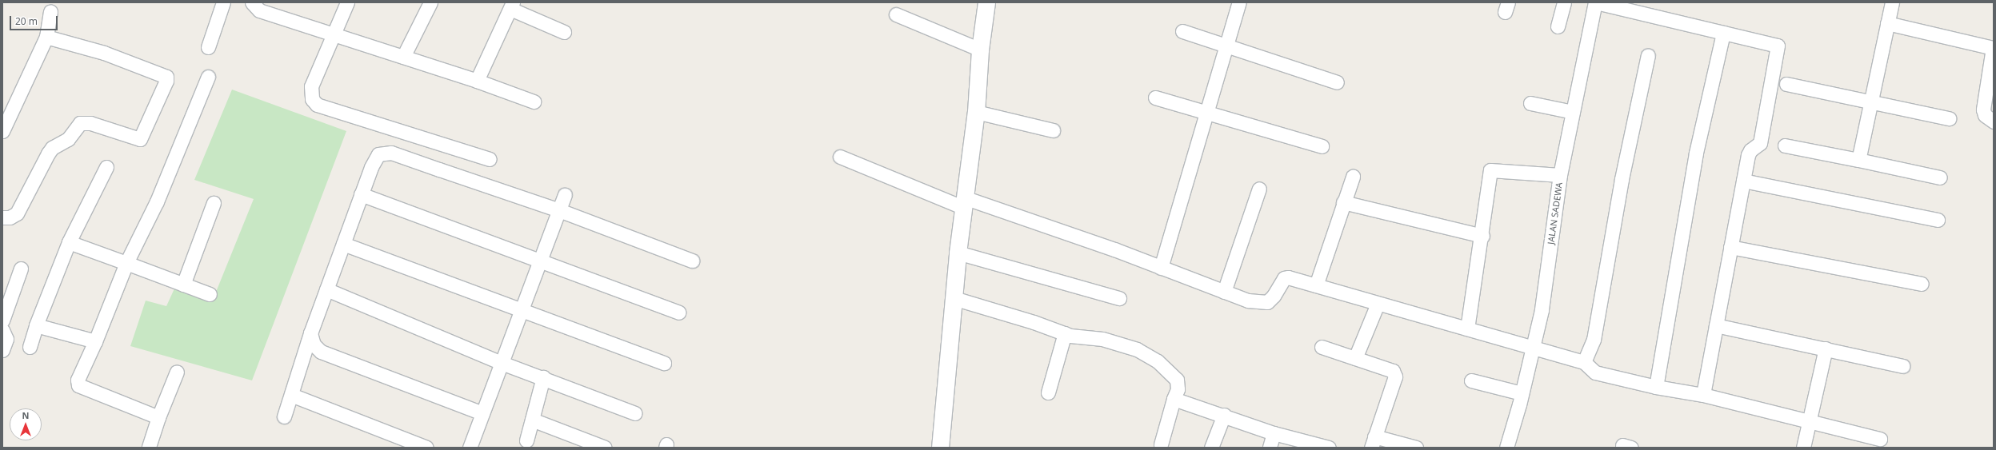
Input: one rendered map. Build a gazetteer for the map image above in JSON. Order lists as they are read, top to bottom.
{
  "streets": {
    "street": ["JALAN SADEWA"]
  },
  "scale_bar": "20 m",
  "north": "top"
}
